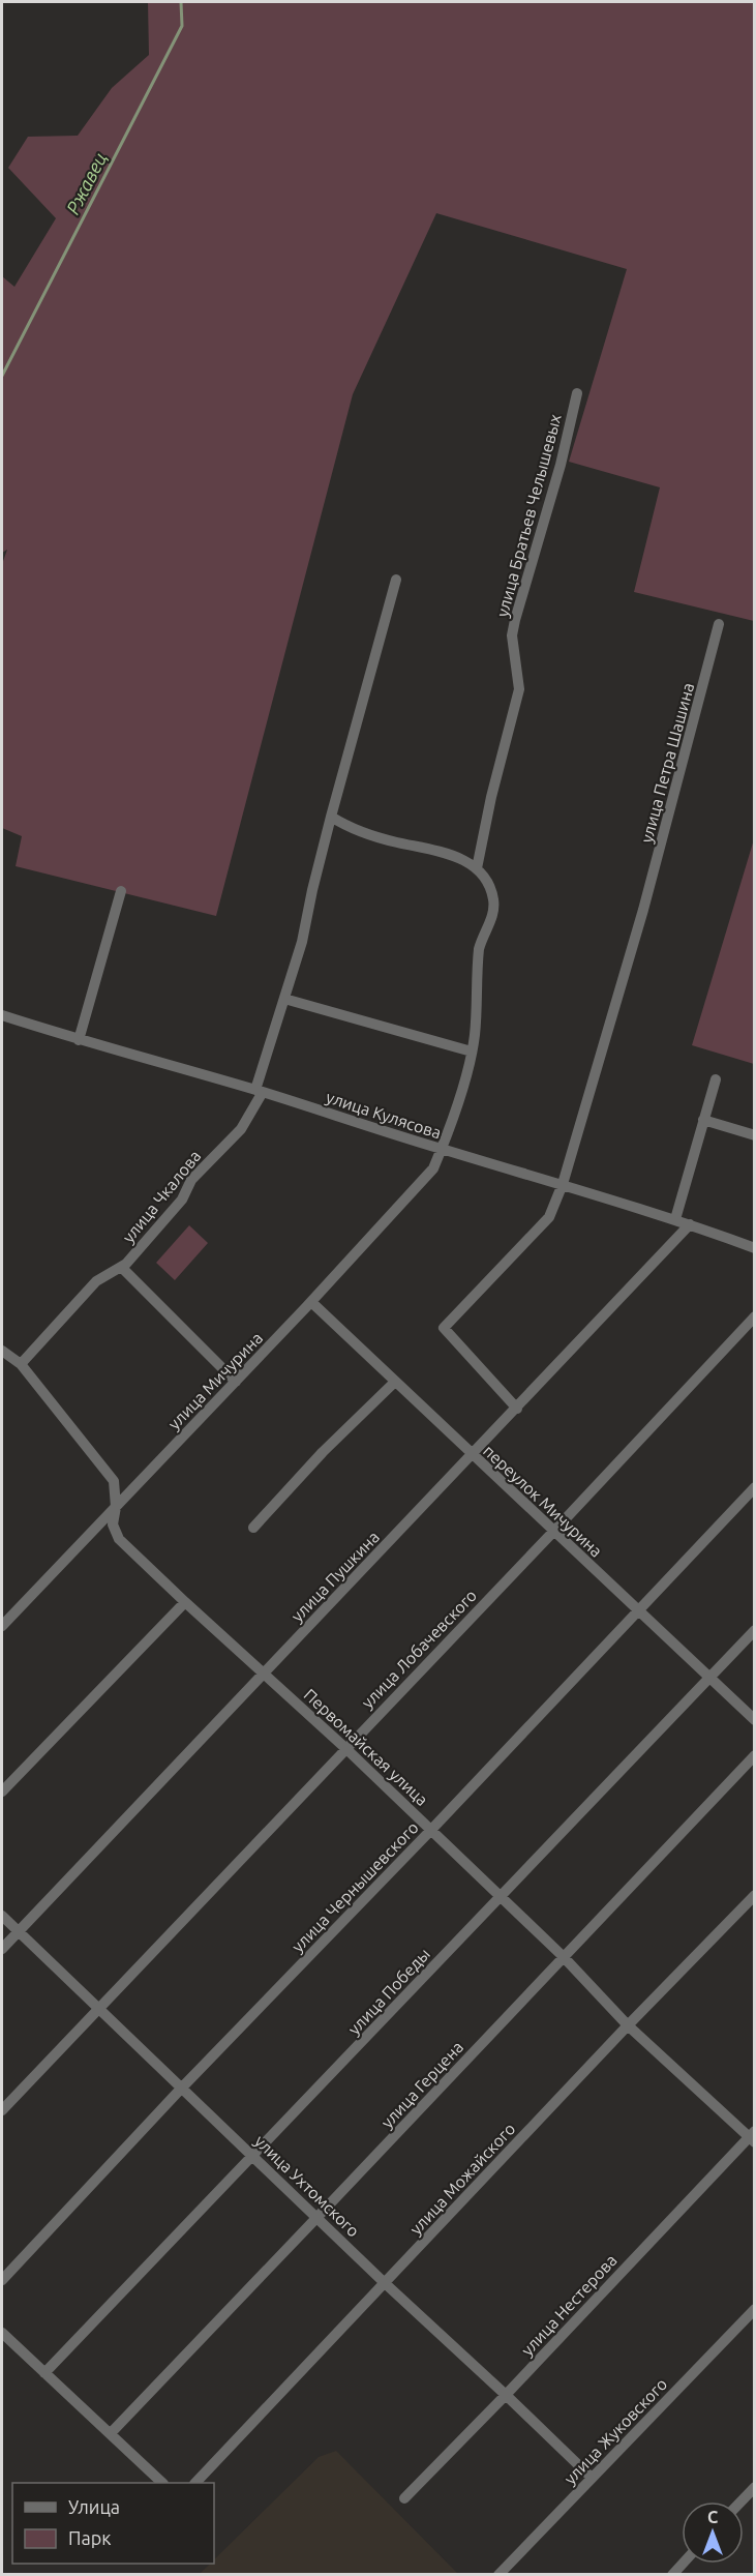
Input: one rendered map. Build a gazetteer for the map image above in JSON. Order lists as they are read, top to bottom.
{
  "streets": {
    "street": [
      "улица Братьев Челышевых",
      "улица Петра Шашина",
      "улица Кулясова",
      "улица Чкалова",
      "улица Мичурина",
      "переулок Мичурина",
      "улица Пушкина",
      "улица Лобачевского",
      "Первомайская улица",
      "улица Чернышевского",
      "улица Победы",
      "улица Герцена",
      "улица Можайского",
      "улица Ухтомского",
      "улица Нестерова",
      "улица Жуковского"
    ]
  },
  "crossings": [
    ["улица Петра Шашина", "улица Кулясова"],
    ["улица Петра Шашина", "улица Пушкина"],
    ["улица Кулясова", "улица Чкалова"],
    ["улица Кулясова", "улица Мичурина"],
    ["улица Кулясова", "улица Пушкина"],
    ["улица Чкалова", "Первомайская улица"],
    ["улица Мичурина", "переулок Мичурина"],
    ["улица Мичурина", "Первомайская улица"],
    ["переулок Мичурина", "улица Пушкина"],
    ["переулок Мичурина", "улица Лобачевского"],
    ["переулок Мичурина", "улица Чернышевского"],
    ["переулок Мичурина", "улица Победы"],
    ["улица Пушкина", "Первомайская улица"],
    ["улица Пушкина", "улица Ухтомского"],
    ["улица Лобачевского", "Первомайская улица"],
    ["улица Лобачевского", "улица Ухтомского"],
    ["Первомайская улица", "улица Чернышевского"],
    ["Первомайская улица", "улица Победы"],
    ["Первомайская улица", "улица Герцена"],
    ["Первомайская улица", "улица Можайского"],
    ["Первомайская улица", "улица Нестерова"],
    ["улица Чернышевского", "улица Ухтомского"],
    ["улица Победы", "улица Ухтомского"],
    ["улица Герцена", "улица Ухтомского"],
    ["улица Можайского", "улица Ухтомского"],
    ["улица Ухтомского", "улица Нестерова"],
    ["улица Ухтомского", "улица Жуковского"]
  ],
  "water": ["Ржавец"],
  "legend": ["Улица", "Парк"],
  "north": "top"
}
